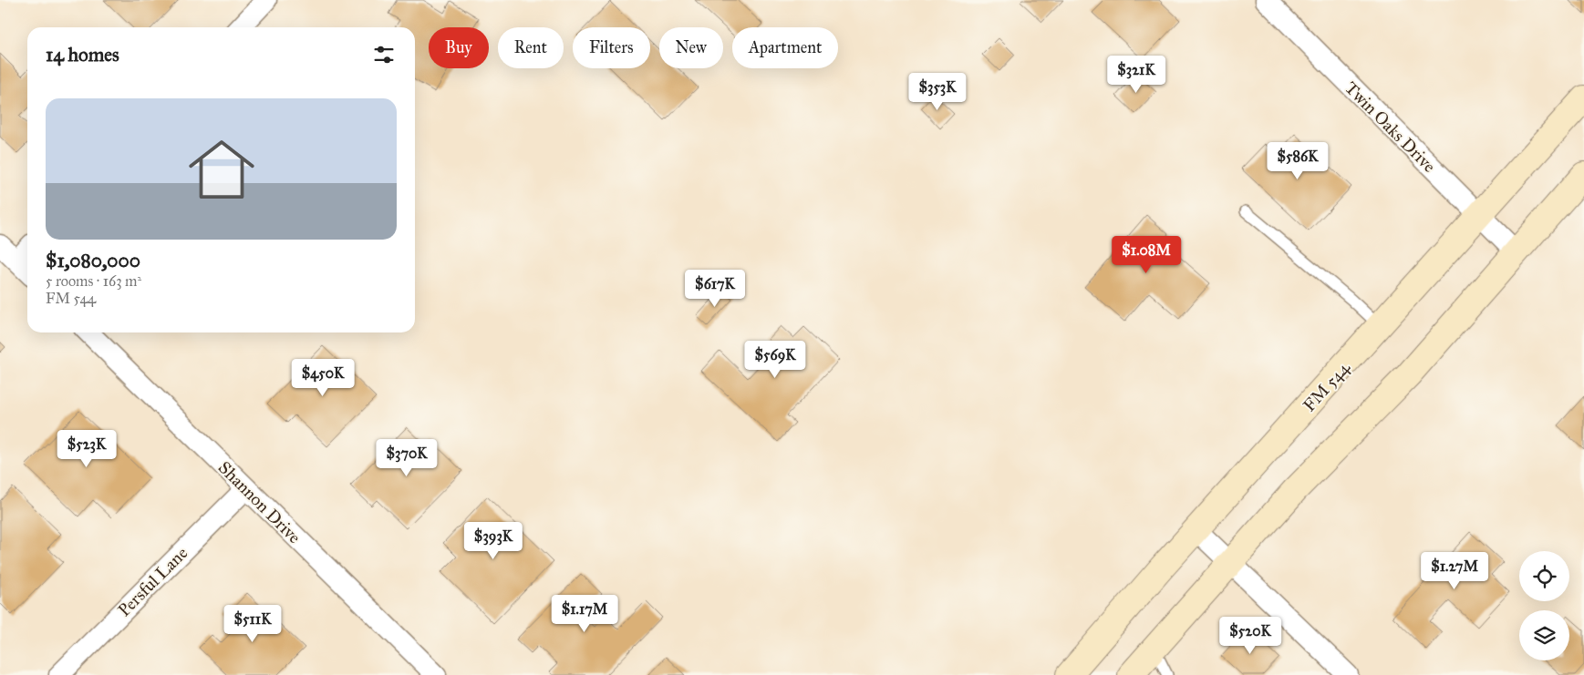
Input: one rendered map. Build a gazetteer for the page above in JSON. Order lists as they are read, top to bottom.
{
  "streets": {
    "main road": ["FM 544"],
    "street": ["Twin Oaks Drive", "Shannon Drive", "Persful Lane"]
  },
  "crossings": [
    ["Twin Oaks Drive", "FM 544"],
    ["Shannon Drive", "Persful Lane"]
  ],
  "page": {
    "chip": [
      "Buy",
      "Rent",
      "Filters",
      "New",
      "Apartment"
    ],
    "heading": "14 homes",
    "price": [
      "$321K",
      "$353K",
      "$586K",
      "$1.08M",
      "$617K",
      "$569K",
      "$450K",
      "$523K",
      "$370K",
      "$393K",
      "$1.27M",
      "$1.17M",
      "$511K",
      "$520K"
    ],
    "list": [
      {
        "name": "$1,080,000",
        "note": "5 rooms · 163 m² · FM 544"
      }
    ]
  }
}
